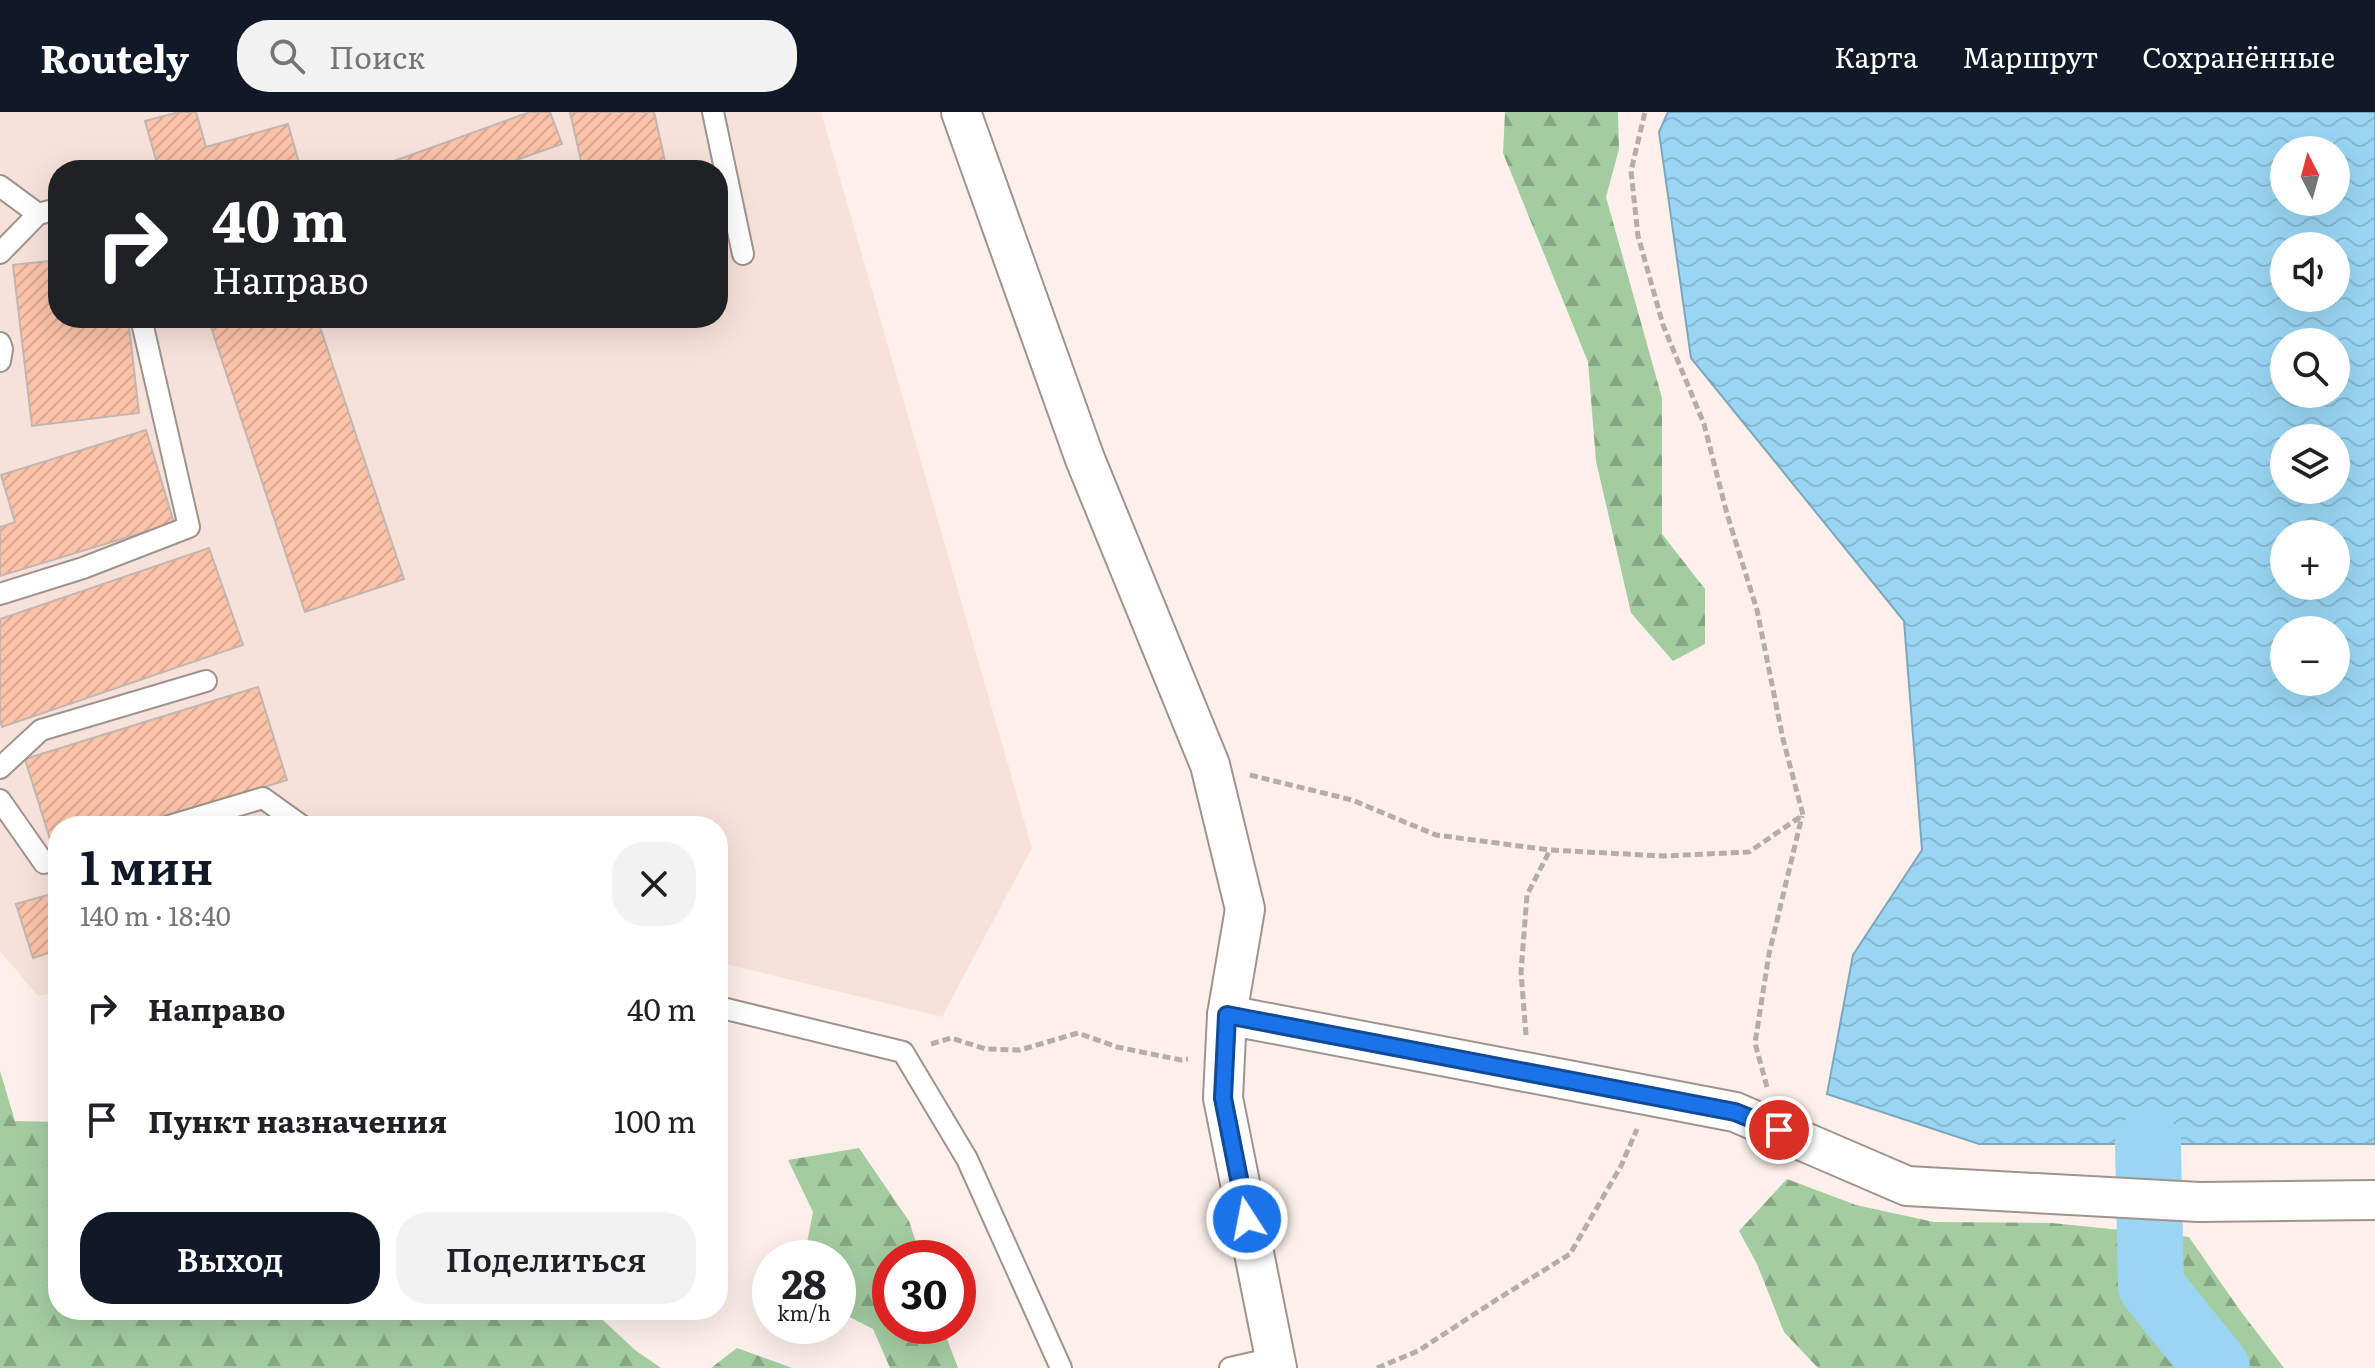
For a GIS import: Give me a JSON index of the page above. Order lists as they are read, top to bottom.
{
  "north": "top",
  "page": {
    "header": "Routely",
    "search": "Поиск",
    "nav": ["Карта", "Маршрут", "Сохранённые"],
    "map_buttons": ["+", "−"],
    "turn": ["40 m", "Направо"],
    "heading": ["1 мин", "140 m · 18:40"],
    "list": [
      {
        "name": "Направо",
        "value": "40 m"
      },
      {
        "name": "Пункт назначения",
        "value": "100 m"
      }
    ],
    "buttons": ["Выход", "Поделиться"],
    "speed": "28 km/h",
    "limit": "30"
  }
}
